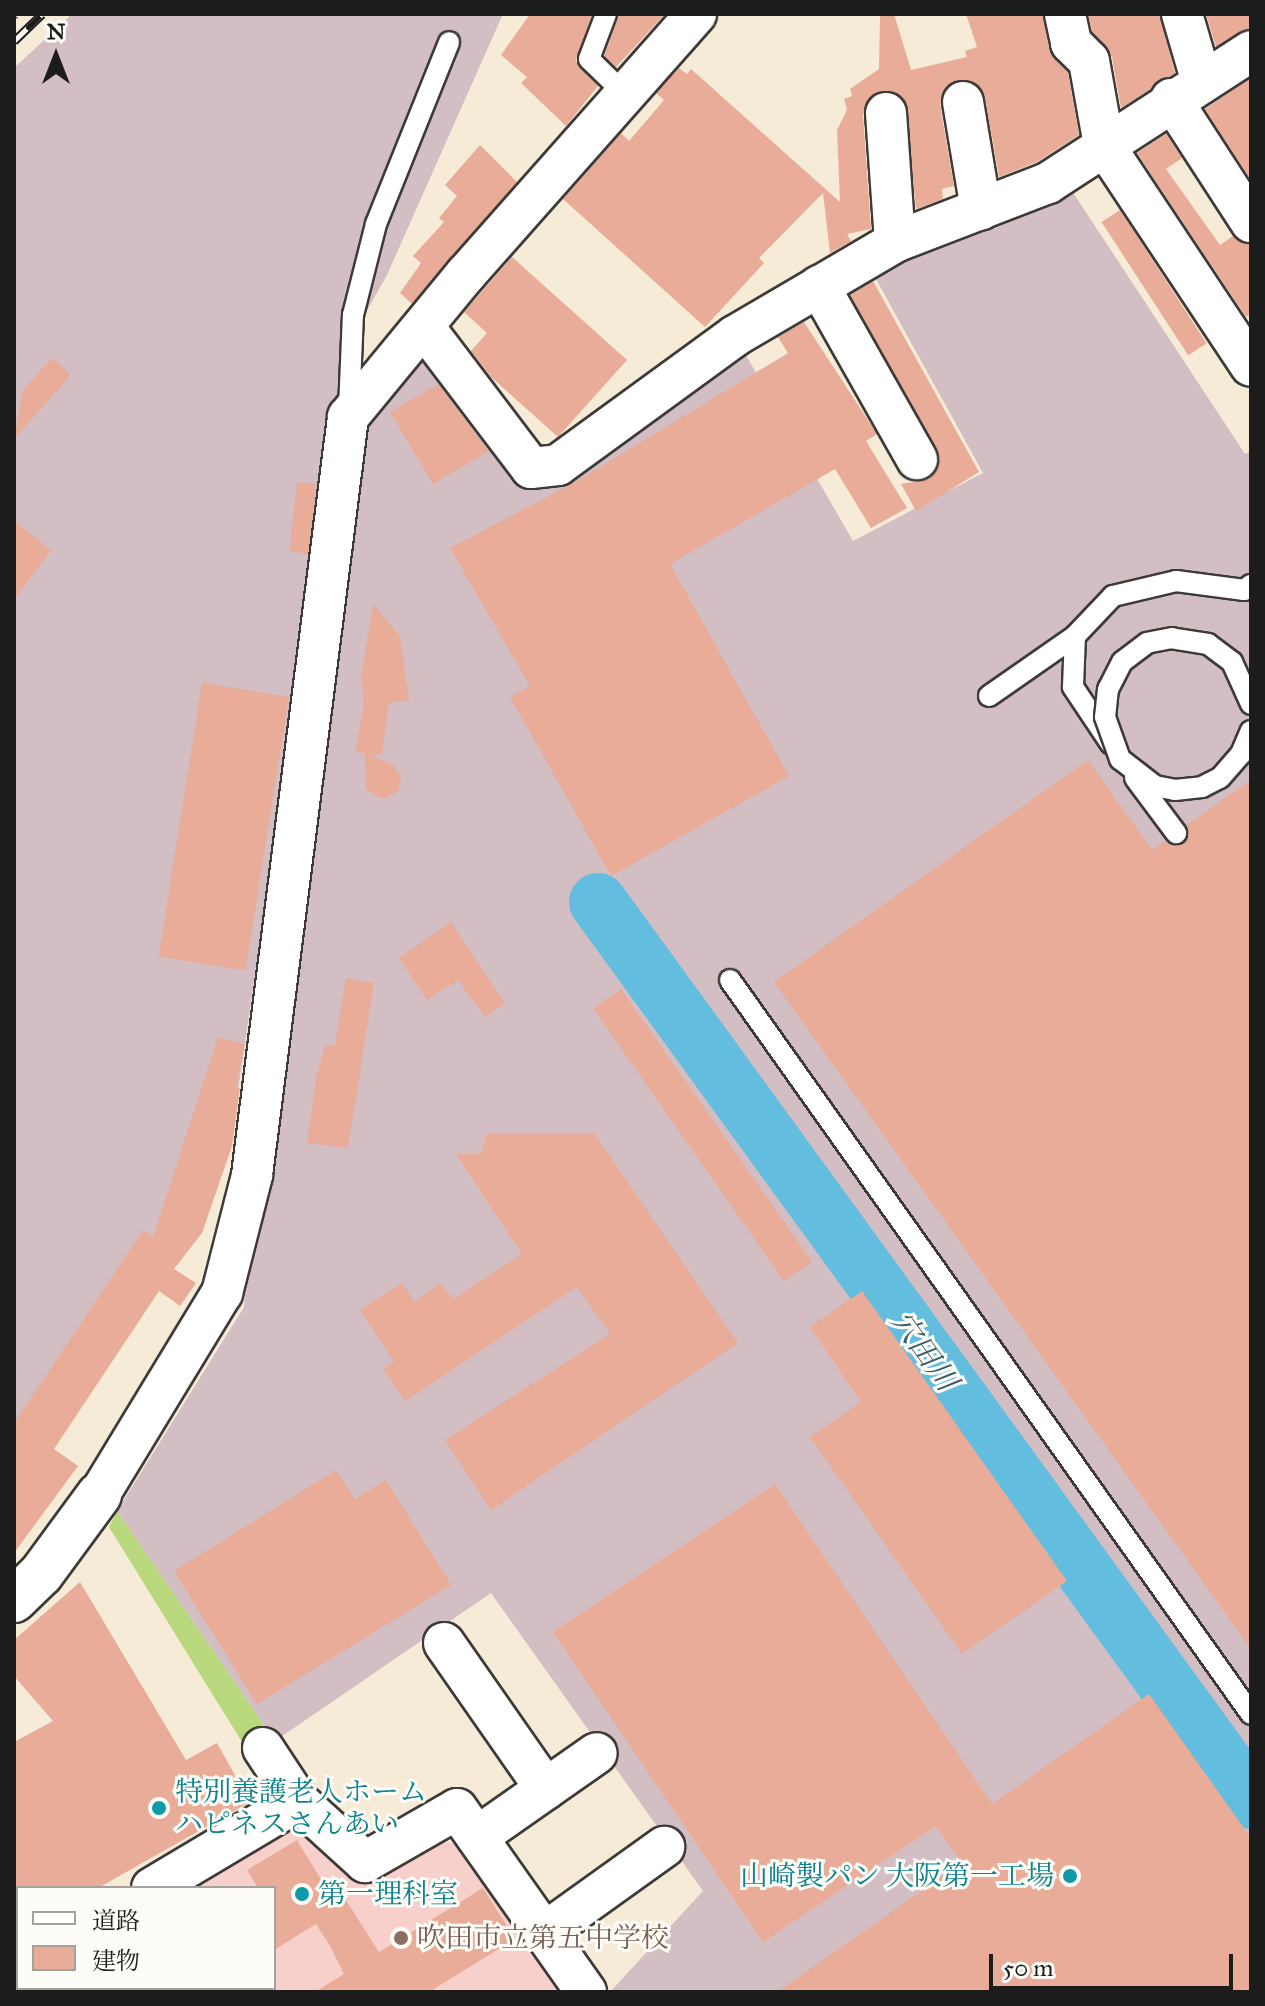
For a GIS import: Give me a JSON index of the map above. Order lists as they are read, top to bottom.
{
  "water": ["穴田川"],
  "places": [
    "特別養護老人ホーム ハピネスさんあい",
    "山崎製パン 大阪第一工場",
    "第一理科室",
    "吹田市立第五中学校"
  ],
  "legend": ["道路", "建物"],
  "scale_bar": "50 m",
  "north": "top"
}
